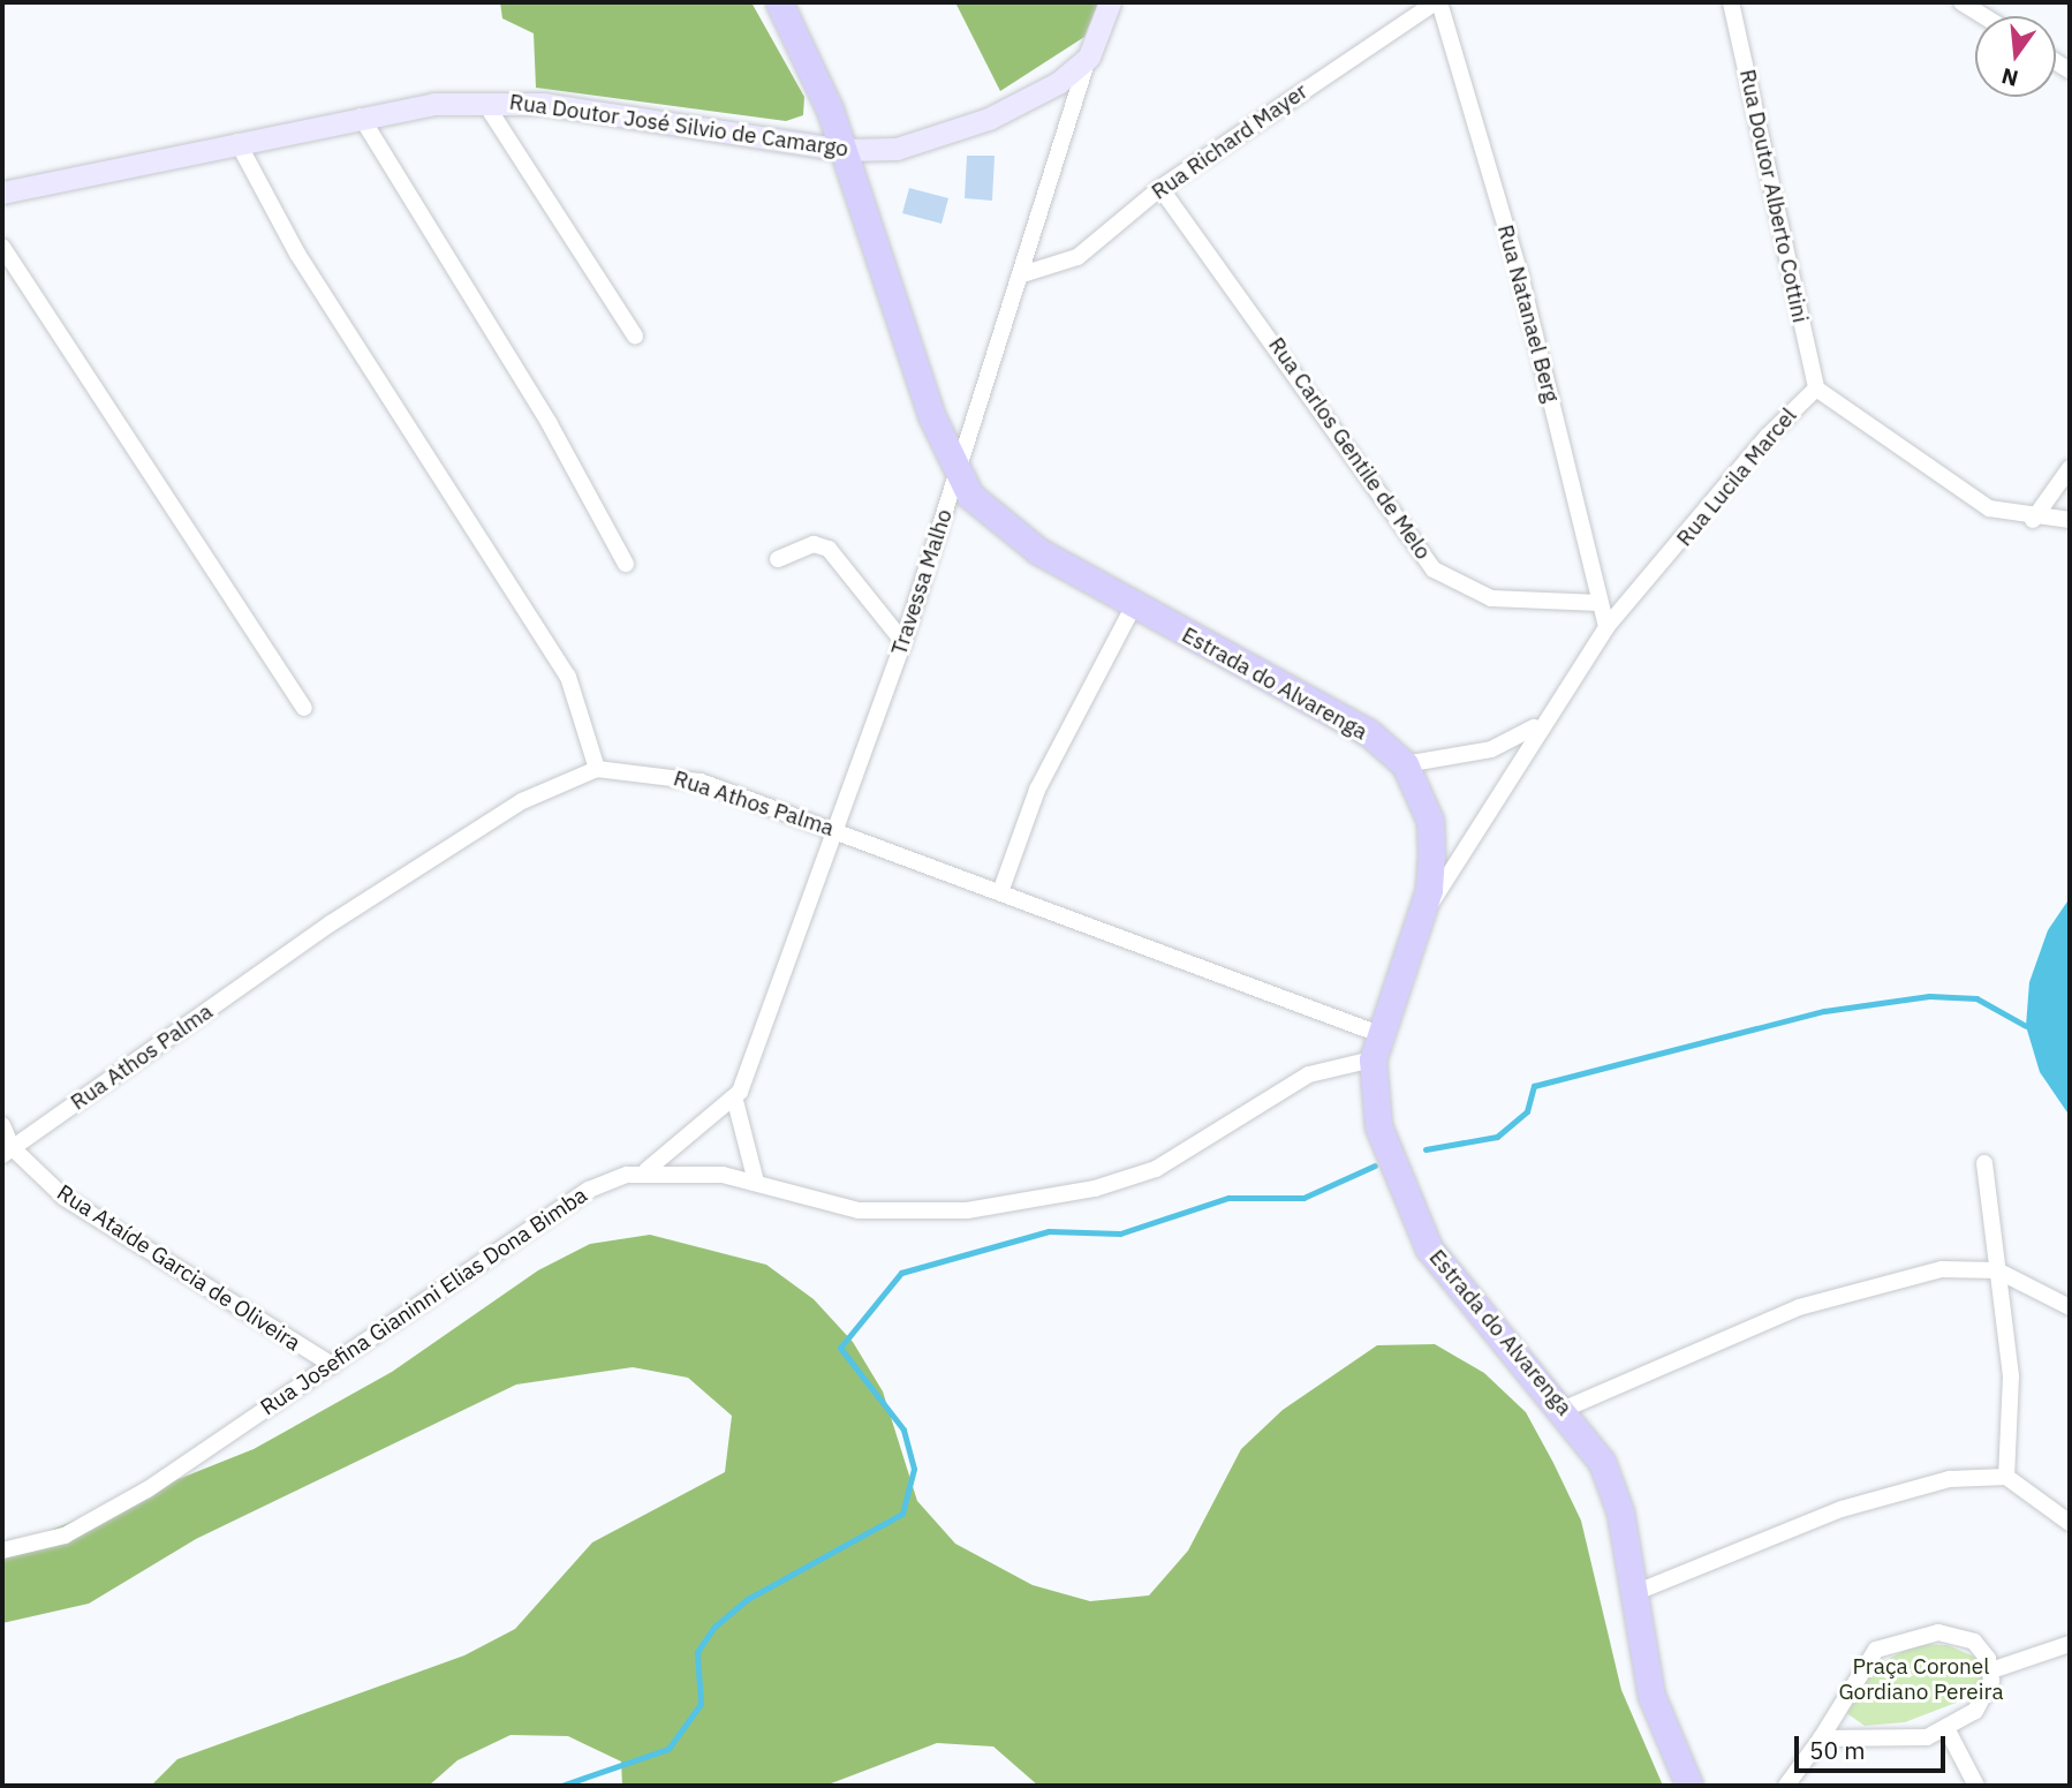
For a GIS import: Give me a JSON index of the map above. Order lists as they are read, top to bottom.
{
  "streets": {
    "main road": ["Estrada do Alvarenga"],
    "street": [
      "Rua Doutor José Silvio de Camargo",
      "Rua Richard Mayer",
      "Rua Doutor Alberto Cottini",
      "Rua Natanael Berg",
      "Rua Carlos Gentile de Melo",
      "Rua Lucila Marcel",
      "Travessa Malho",
      "Rua Athos Palma",
      "Rua Ataíde Garcia de Oliveira",
      "Rua Josefina Gianinni Elias Dona Bimba"
    ]
  },
  "crossings": [
    ["Rua Doutor José Silvio de Camargo", "Travessa Malho"],
    ["Rua Doutor José Silvio de Camargo", "Estrada do Alvarenga"],
    ["Rua Richard Mayer", "Rua Natanael Berg"],
    ["Rua Richard Mayer", "Rua Carlos Gentile de Melo"],
    ["Rua Richard Mayer", "Travessa Malho"],
    ["Rua Doutor Alberto Cottini", "Rua Lucila Marcel"],
    ["Rua Natanael Berg", "Rua Carlos Gentile de Melo"],
    ["Rua Natanael Berg", "Rua Lucila Marcel"],
    ["Rua Lucila Marcel", "Estrada do Alvarenga"],
    ["Travessa Malho", "Estrada do Alvarenga"],
    ["Travessa Malho", "Rua Athos Palma"],
    ["Estrada do Alvarenga", "Rua Athos Palma"],
    ["Estrada do Alvarenga", "Rua Josefina Gianinni Elias Dona Bimba"],
    ["Rua Athos Palma", "Rua Ataíde Garcia de Oliveira"],
    ["Rua Athos Palma", "Rua Josefina Gianinni Elias Dona Bimba"],
    ["Rua Ataíde Garcia de Oliveira", "Rua Josefina Gianinni Elias Dona Bimba"]
  ],
  "parks": ["Praça Coronel Gordiano Pereira"],
  "scale_bar": "50 m",
  "north": "bottom"
}
